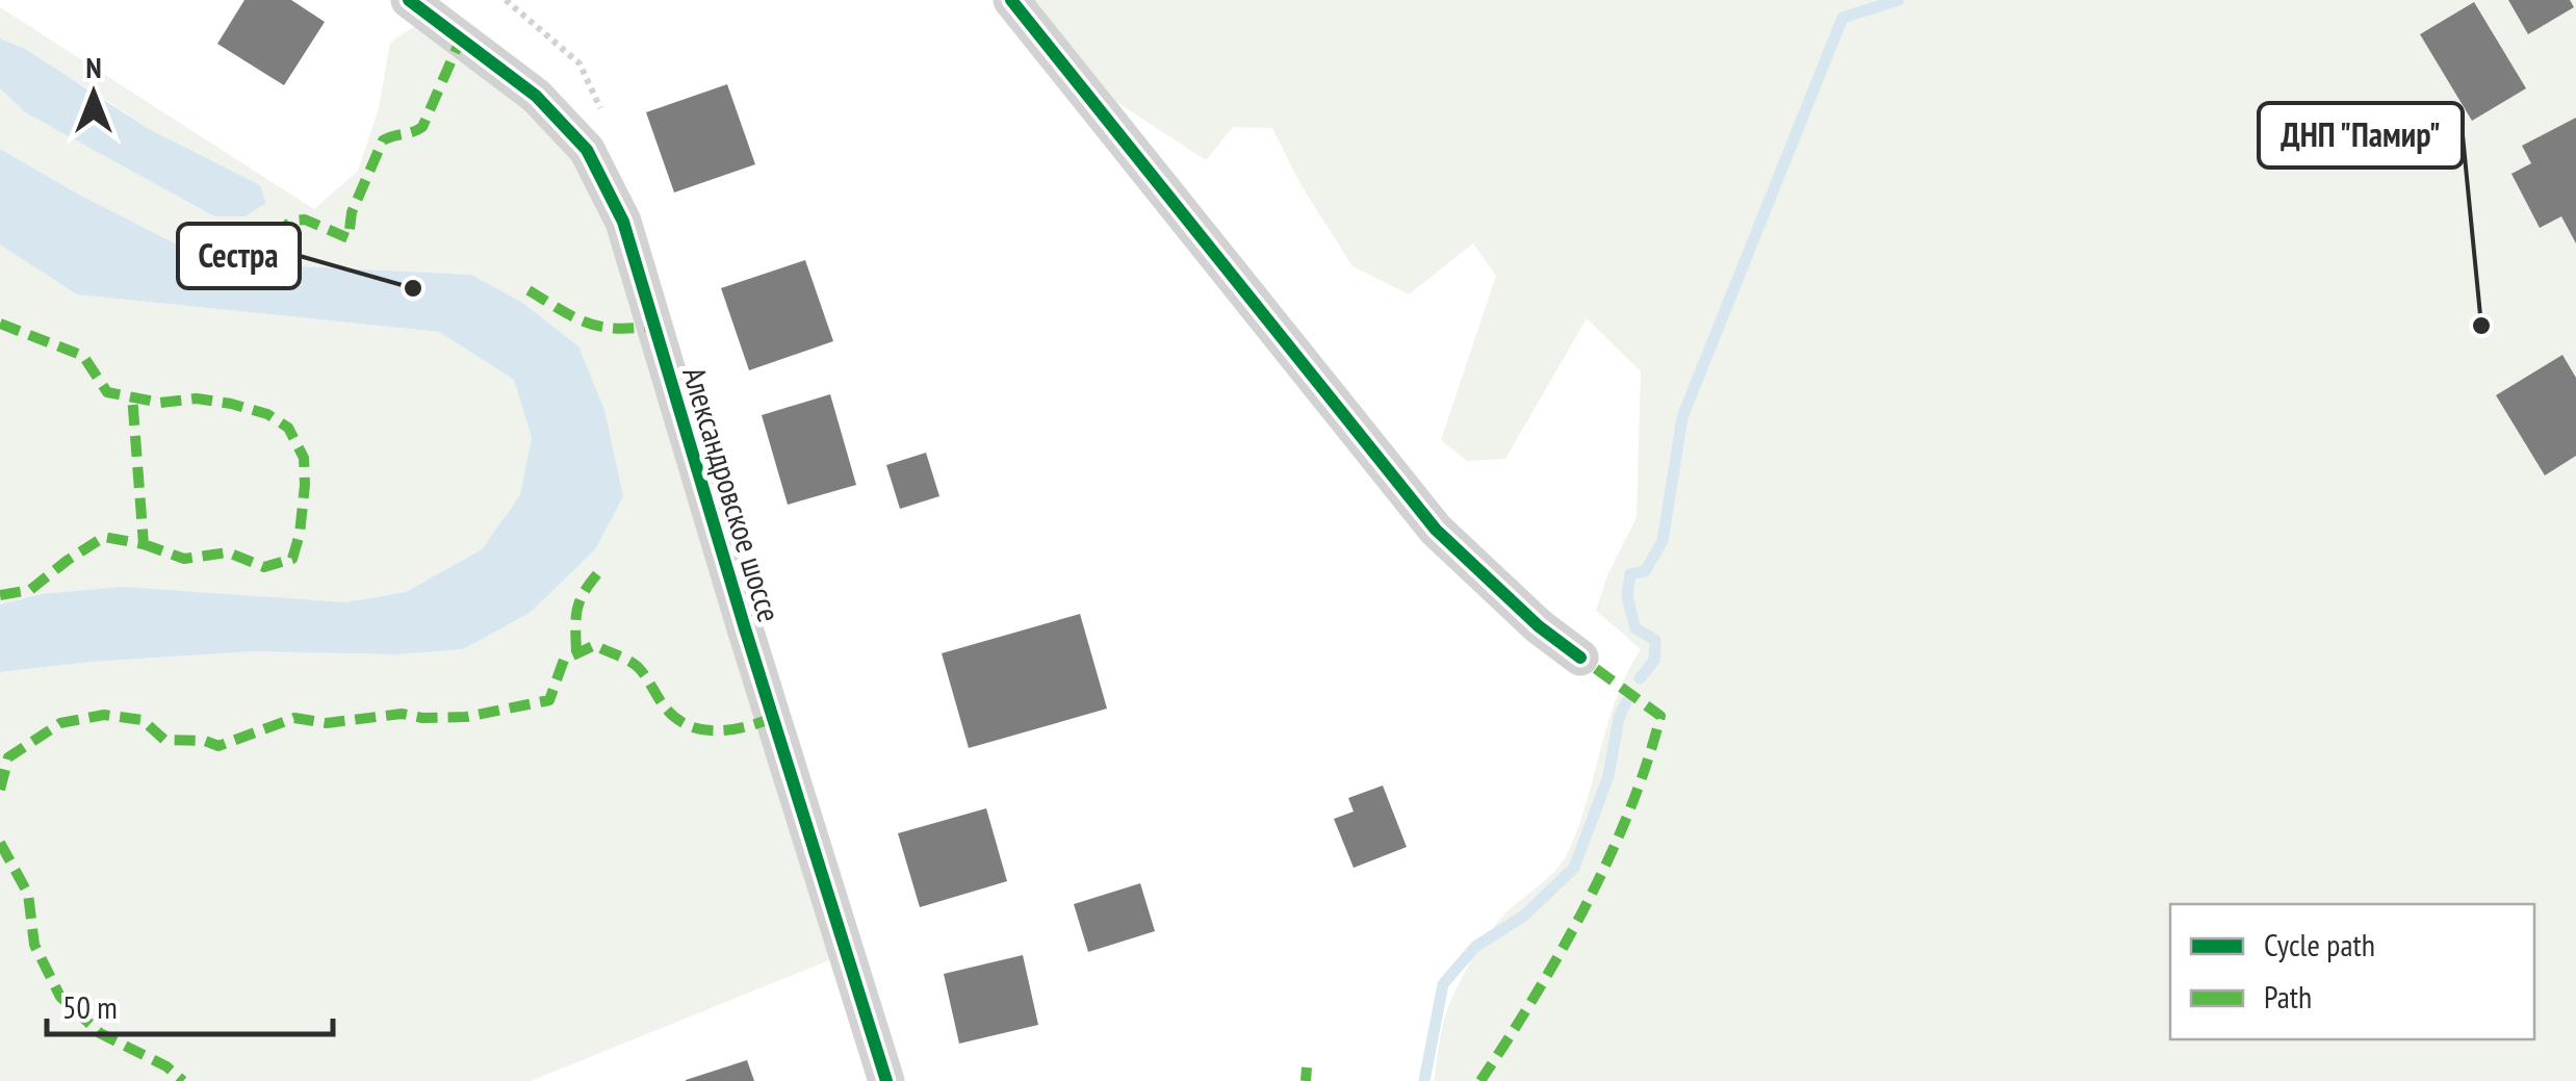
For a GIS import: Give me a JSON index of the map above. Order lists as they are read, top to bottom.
{
  "streets": {
    "street": ["Александровское шоссе"]
  },
  "places": ["Сестра", "ДНП \"Памир\""],
  "legend": ["Cycle path", "Path"],
  "scale_bar": "50 m",
  "north": "top"
}
